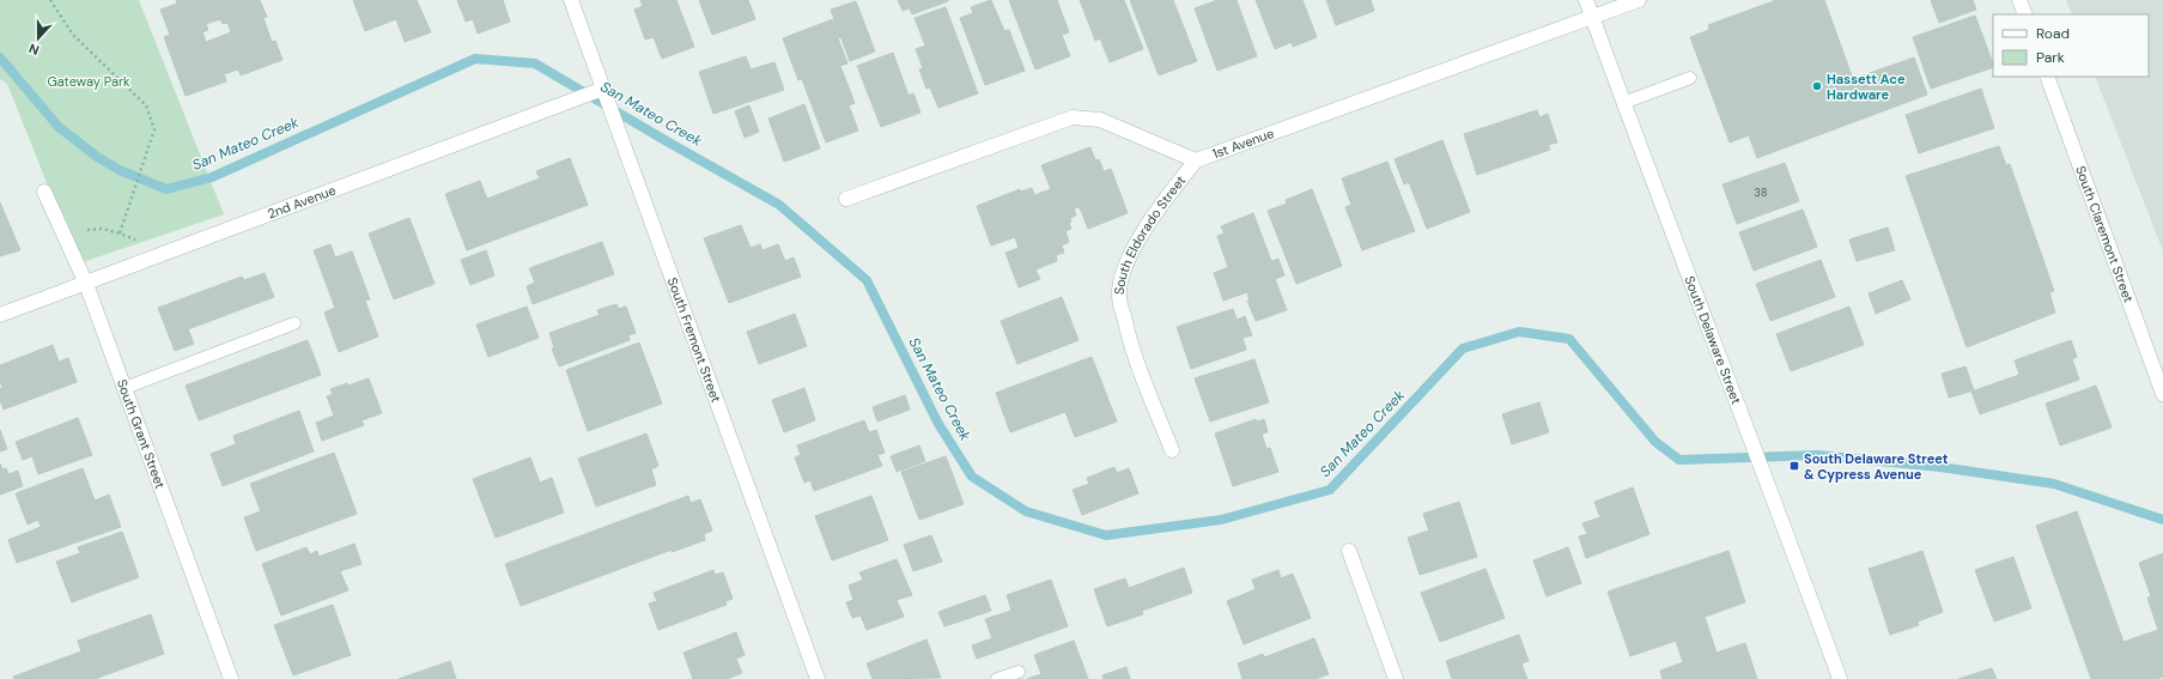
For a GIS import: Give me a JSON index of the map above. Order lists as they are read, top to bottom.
{
  "streets": {
    "street": [
      "1st Avenue",
      "2nd Avenue",
      "South Claremont Street",
      "South Eldorado Street",
      "South Delaware Street",
      "South Fremont Street",
      "South Grant Street"
    ]
  },
  "crossings": [
    ["1st Avenue", "South Eldorado Street"],
    ["1st Avenue", "South Delaware Street"],
    ["2nd Avenue", "South Fremont Street"],
    ["2nd Avenue", "South Grant Street"]
  ],
  "water": ["San Mateo Creek"],
  "parks": ["Gateway Park"],
  "places": {
    "other": ["Hassett Ace Hardware"],
    "transit": ["South Delaware Street & Cypress Avenue"]
  },
  "house_numbers": ["38"],
  "legend": ["Road", "Park"],
  "north": "bottom"
}
